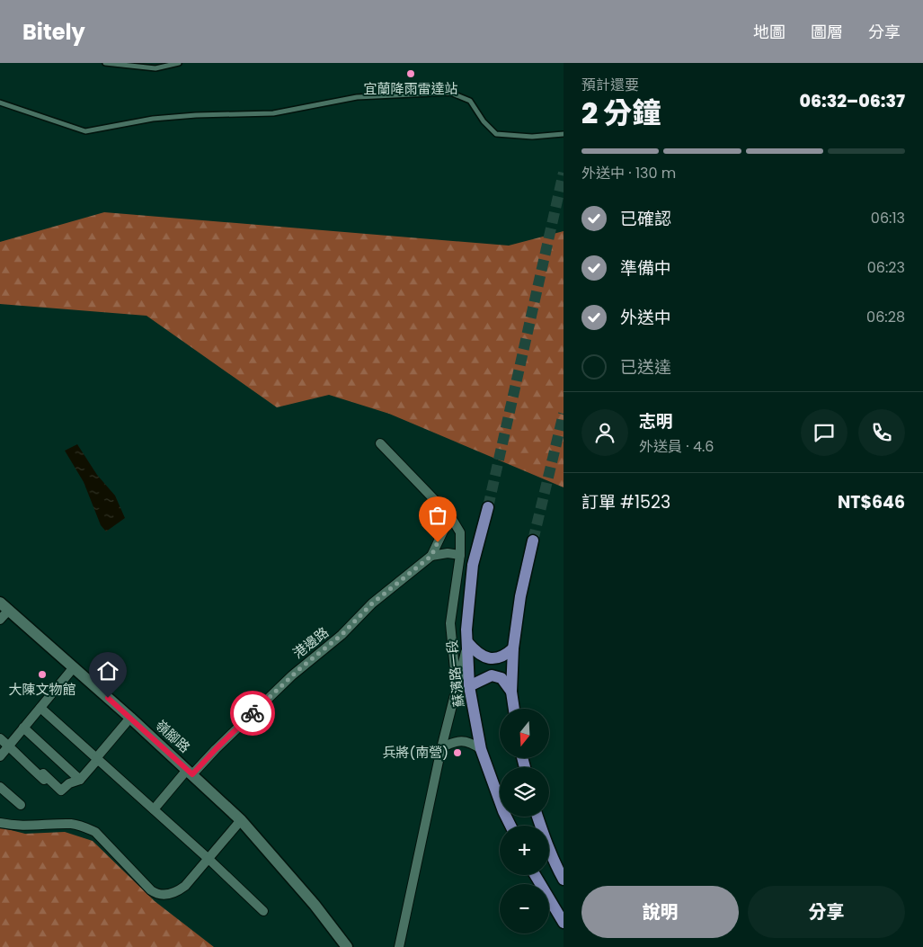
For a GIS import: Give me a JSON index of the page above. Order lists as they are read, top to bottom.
{
  "streets": {
    "main road": ["蘇濱路一段"],
    "street": ["港邊路", "嶺腳路"]
  },
  "crossings": [
    ["港邊路", "嶺腳路"]
  ],
  "places": ["宜蘭降雨雷達站", "大陳文物館", "兵將(南營)"],
  "north": "bottom",
  "page": {
    "header": "Bitely",
    "nav": ["地圖", "圖層", "分享"],
    "heading": ["2 分鐘", "預計還要", "06:32–06:37"],
    "panel": [
      "志明",
      "外送員 · 4.6",
      "訂單 #1523",
      "NT$646"
    ],
    "bar": "外送中 · 130 m",
    "list": [
      ["已確認", "06:13"],
      ["準備中", "06:23"],
      ["外送中", "06:28"],
      "已送達"
    ],
    "map_buttons": ["+", "−"],
    "buttons": ["說明", "分享"]
  }
}
